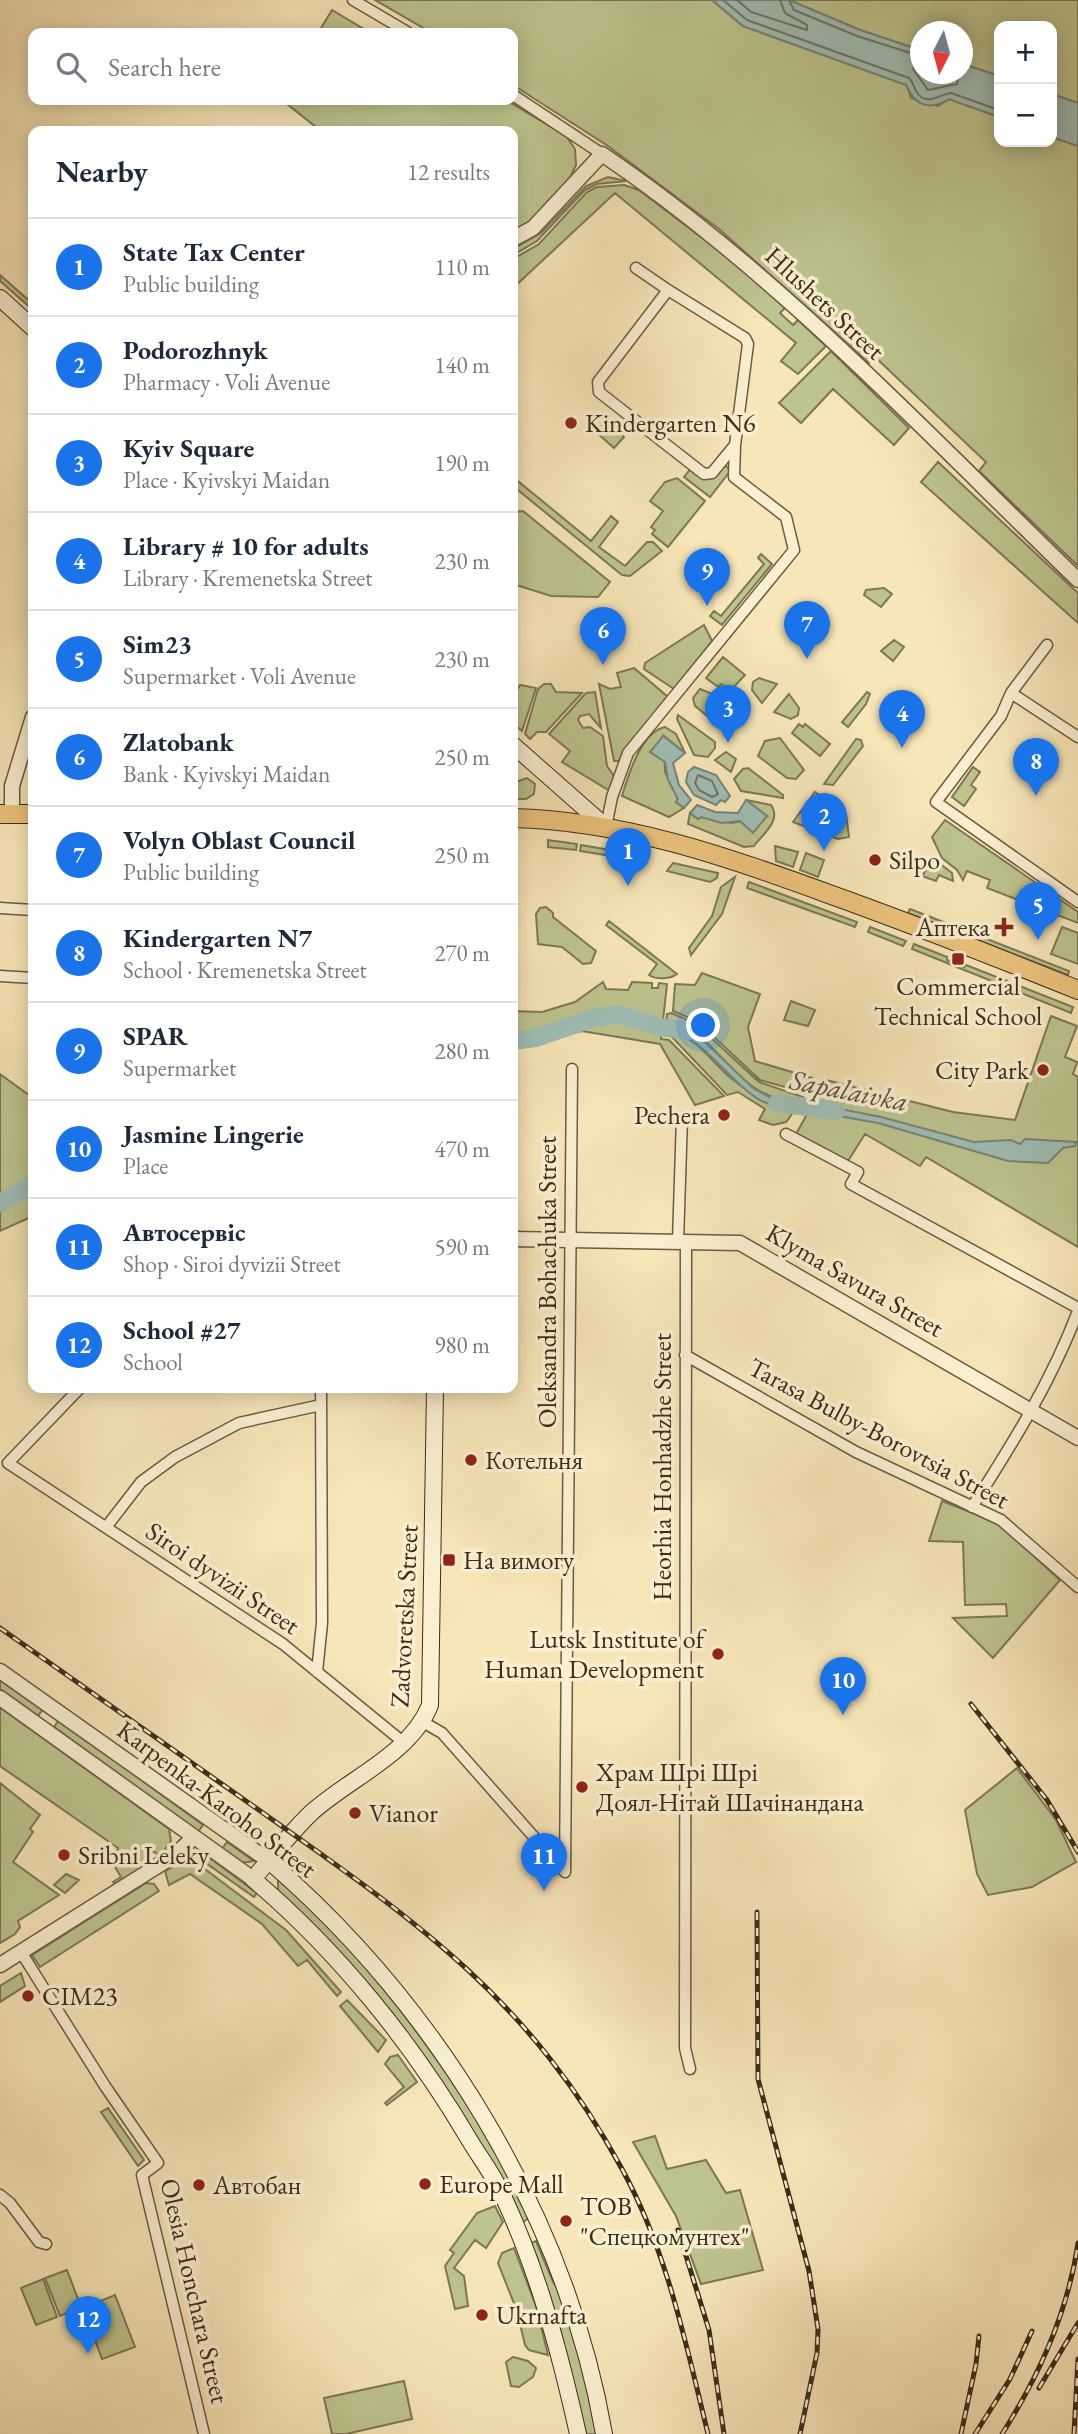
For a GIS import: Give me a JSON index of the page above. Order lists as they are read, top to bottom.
{
  "streets": {
    "main road": ["Zadvoretska Street", "Karpenka-Karoho Street"],
    "street": [
      "Hlushets Street",
      "Klyma Savura Street",
      "Oleksandra Bohachuka Street",
      "Tarasa Bulby-Borovtsia Street",
      "Heorhia Honhadzhe Street",
      "Siroi dyvizii Street",
      "Olesia Honchara Street"
    ]
  },
  "crossings": [
    ["Klyma Savura Street", "Oleksandra Bohachuka Street"],
    ["Klyma Savura Street", "Heorhia Honhadzhe Street"],
    ["Oleksandra Bohachuka Street", "Zadvoretska Street"],
    ["Tarasa Bulby-Borovtsia Street", "Heorhia Honhadzhe Street"],
    ["Siroi dyvizii Street", "Zadvoretska Street"],
    ["Zadvoretska Street", "Karpenka-Karoho Street"]
  ],
  "water": ["Sapalaivka"],
  "places": {
    "other": [
      "Kindergarten N6",
      "Silpo",
      "City Park",
      "Pechera",
      "Котельня",
      "Lutsk Institute of Human Development",
      "Храм Шрі Шрі Доял-Нітай Шачінандана",
      "Vianor",
      "Sribni Leleky",
      "СІМ23",
      "Europe Mall",
      "Автобан",
      "ТОВ \"Спецкомунтех\"",
      "Ukrnafta"
    ],
    "health": ["Аптека"],
    "transit": ["Commercial Technical School", "На вимогу"]
  },
  "north": "bottom",
  "page": {
    "map_buttons": ["+", "−"],
    "search": "Search here",
    "heading": ["Nearby", "12 results"],
    "list": [
      {
        "mark": "1",
        "name": "State Tax Center",
        "note": "Public building",
        "value": "110 m"
      },
      {
        "mark": "2",
        "name": "Podorozhnyk",
        "note": "Pharmacy · Voli Avenue",
        "value": "140 m"
      },
      {
        "mark": "3",
        "name": "Kyiv Square",
        "note": "Place · Kyivskyi Maidan",
        "value": "190 m"
      },
      {
        "mark": "4",
        "name": "Library # 10 for adults",
        "note": "Library · Kremenetska Street",
        "value": "230 m"
      },
      {
        "mark": "5",
        "name": "Sim23",
        "note": "Supermarket · Voli Avenue",
        "value": "230 m"
      },
      {
        "mark": "6",
        "name": "Zlatobank",
        "note": "Bank · Kyivskyi Maidan",
        "value": "250 m"
      },
      {
        "mark": "7",
        "name": "Volyn Oblast Council",
        "note": "Public building",
        "value": "250 m"
      },
      {
        "mark": "8",
        "name": "Kindergarten N7",
        "note": "School · Kremenetska Street",
        "value": "270 m"
      },
      {
        "mark": "9",
        "name": "SPAR",
        "note": "Supermarket",
        "value": "280 m"
      },
      {
        "mark": "10",
        "name": "Jasmine Lingerie",
        "note": "Place",
        "value": "470 m"
      },
      {
        "mark": "11",
        "name": "Автосервіс",
        "note": "Shop · Siroi dyvizii Street",
        "value": "590 m"
      },
      {
        "mark": "12",
        "name": "School #27",
        "note": "School",
        "value": "980 m"
      }
    ],
    "pins": [
      "9",
      "7",
      "6",
      "3",
      "4",
      "8",
      "2",
      "1",
      "5",
      "10",
      "11",
      "12"
    ]
  }
}
